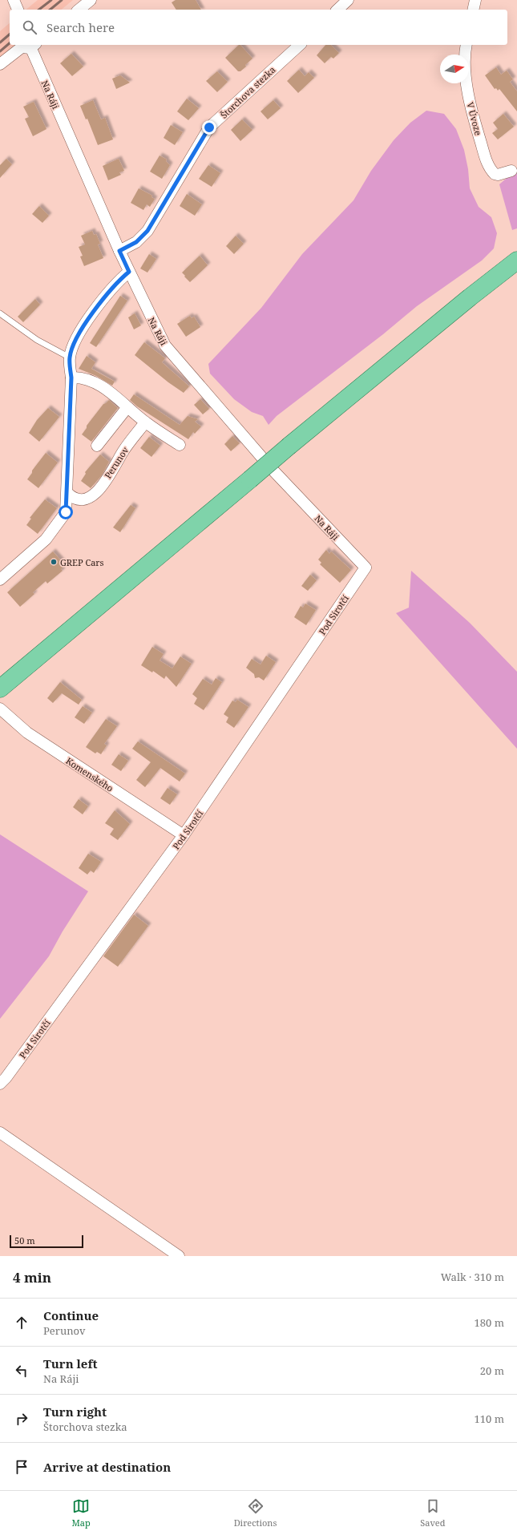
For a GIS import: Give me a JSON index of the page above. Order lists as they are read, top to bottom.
{
  "streets": {
    "street": [
      "Štorchova stezka",
      "Na Ráji",
      "V Úvoze",
      "Perunov",
      "Pod Sirotčí",
      "Komenského"
    ]
  },
  "crossings": [
    ["Štorchova stezka", "Na Ráji"],
    ["Na Ráji", "Pod Sirotčí"],
    ["Pod Sirotčí", "Komenského"]
  ],
  "places": ["GREP Cars"],
  "scale_bar": "50 m",
  "north": "right",
  "page": {
    "search": "Search here",
    "scale": "50 m",
    "heading": ["4 min", "Walk · 310 m"],
    "list": [
      ["Continue", "Perunov", "180 m"],
      ["Turn left", "Na Ráji", "20 m"],
      ["Turn right", "Štorchova stezka", "110 m"],
      "Arrive at destination"
    ],
    "nav": ["Map", "Directions", "Saved"]
  }
}
